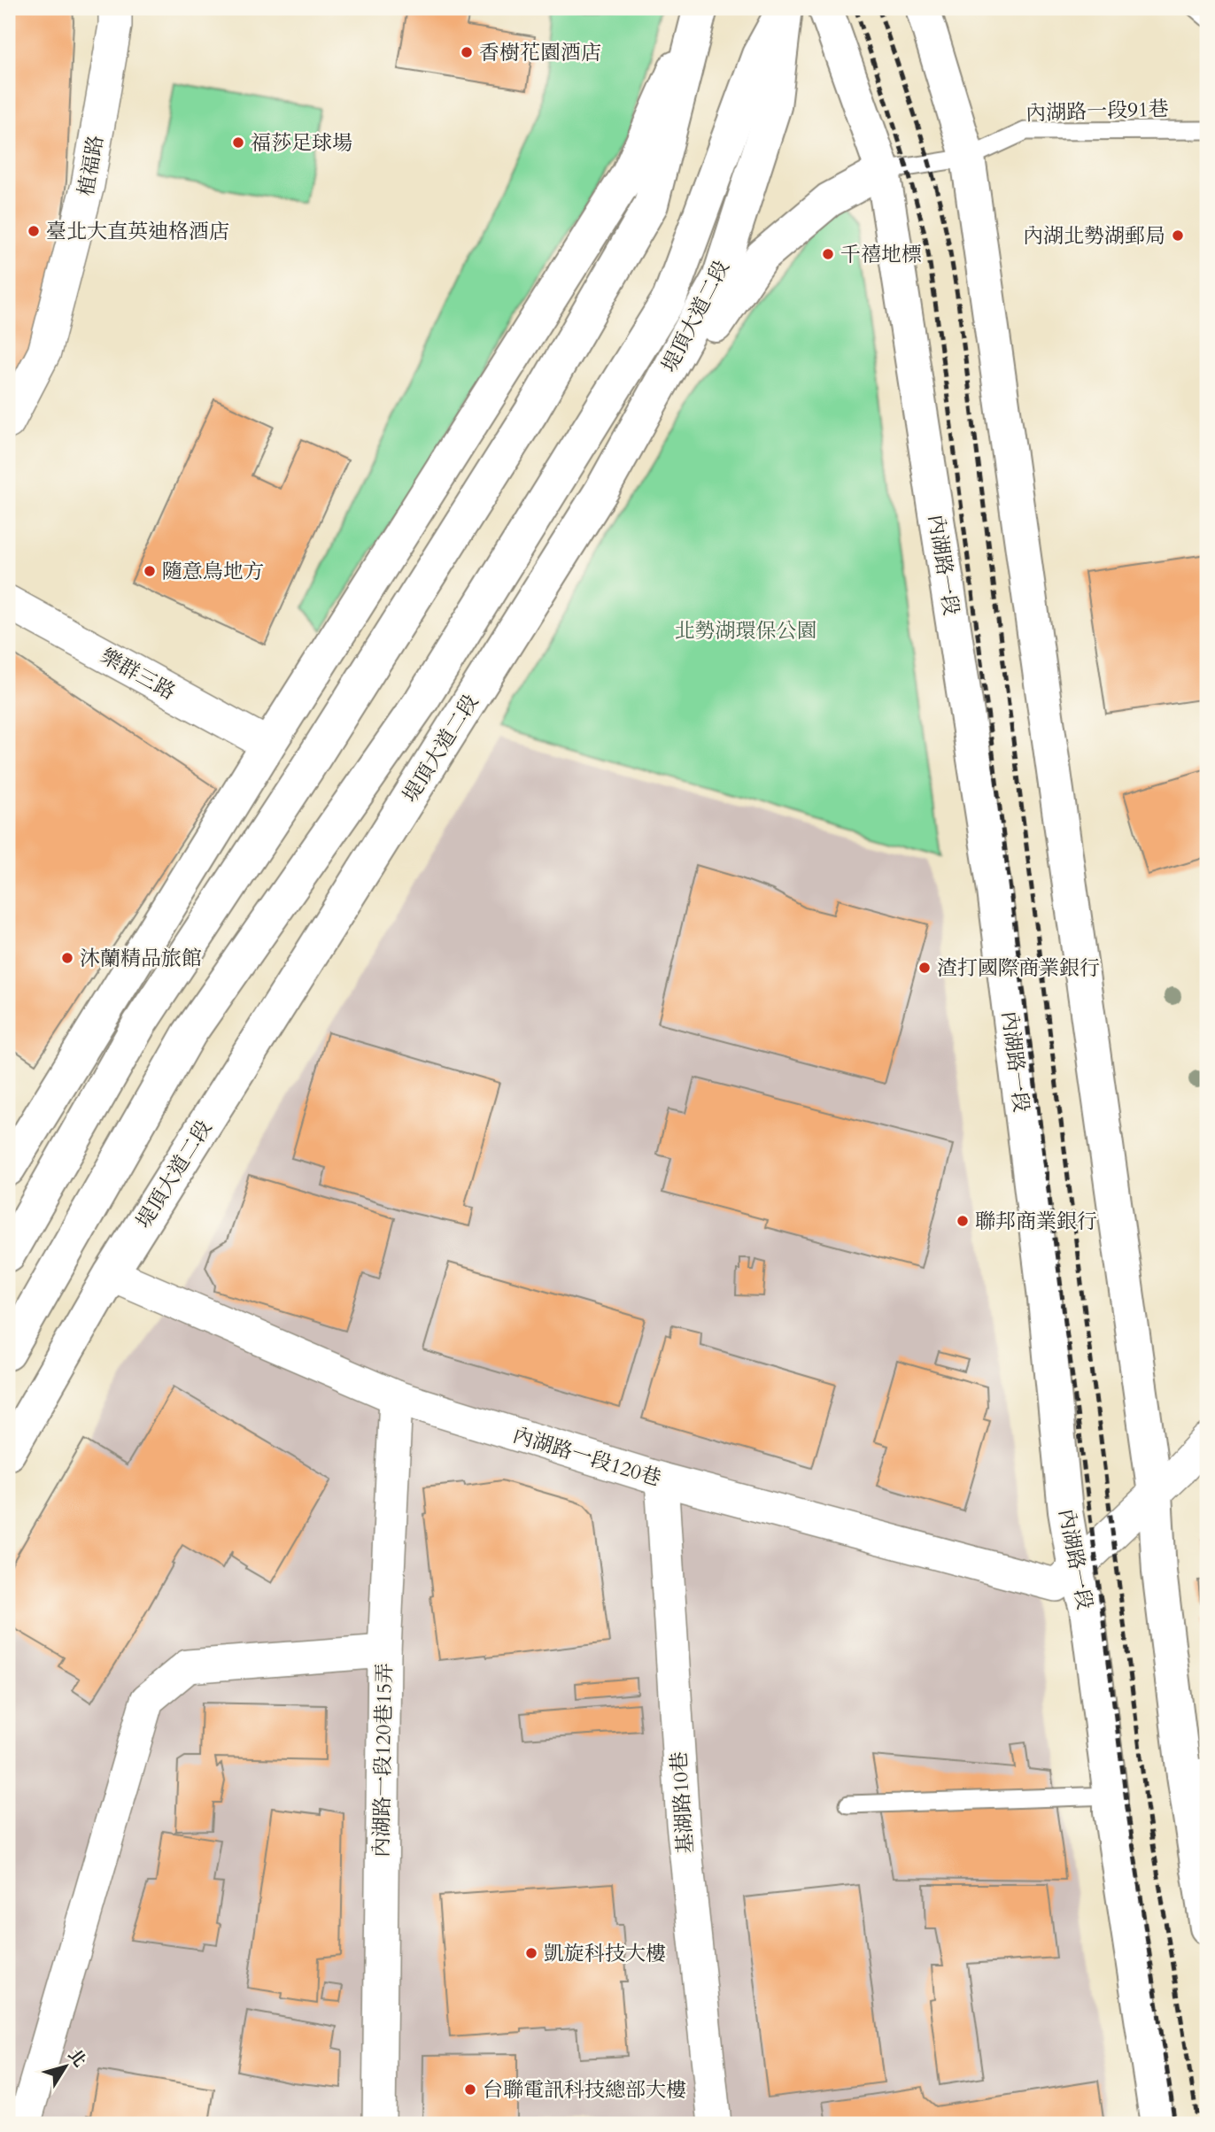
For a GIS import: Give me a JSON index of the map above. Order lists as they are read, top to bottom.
{
  "streets": {
    "main road": ["堤頂大道二段", "內湖路一段"],
    "street": [
      "植福路",
      "樂群三路",
      "內湖路一段120巷",
      "內湖路一段120巷15弄",
      "基湖路10巷"
    ],
    "lane": ["內湖路一段91巷"]
  },
  "crossings": [
    ["內湖路一段91巷", "內湖路一段"],
    ["堤頂大道二段", "內湖路一段120巷"],
    ["內湖路一段", "內湖路一段120巷"],
    ["內湖路一段120巷", "內湖路一段120巷15弄"],
    ["內湖路一段120巷", "基湖路10巷"]
  ],
  "parks": ["北勢湖環保公園"],
  "places": [
    "香樹花園酒店",
    "福莎足球場",
    "臺北大直英迪格酒店",
    "內湖北勢湖郵局",
    "千禧地標",
    "隨意鳥地方",
    "沐蘭精品旅館",
    "渣打國際商業銀行",
    "聯邦商業銀行",
    "凱旋科技大樓",
    "台聯電訊科技總部大樓"
  ],
  "north": "top right"
}
